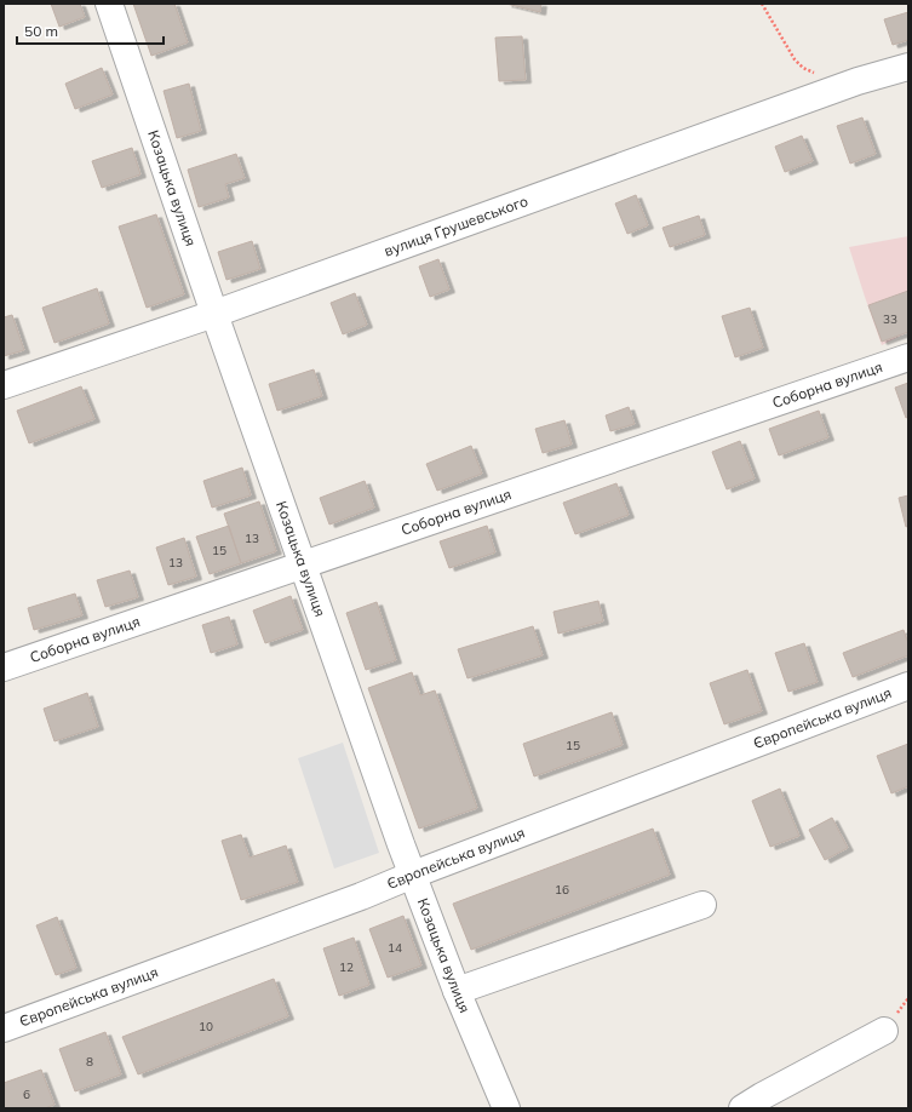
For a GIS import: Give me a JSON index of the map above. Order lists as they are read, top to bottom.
{
  "streets": {
    "street": [
      "Козацька вулиця",
      "вулиця Грушевського",
      "Соборна вулиця",
      "Європейська вулиця"
    ]
  },
  "crossings": [
    ["Козацька вулиця", "вулиця Грушевського"],
    ["Козацька вулиця", "Соборна вулиця"],
    ["Козацька вулиця", "Європейська вулиця"]
  ],
  "house_numbers": [
    "33",
    "13",
    "15",
    "13",
    "15",
    "16",
    "14",
    "12",
    "10",
    "8",
    "6"
  ],
  "scale_bar": "50 m"
}
